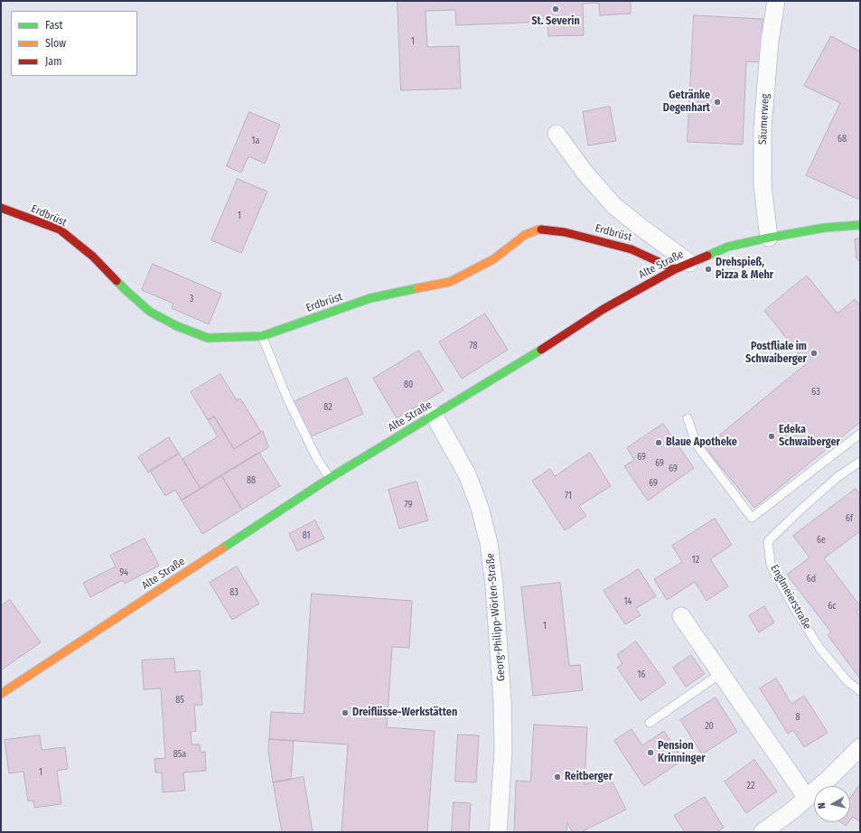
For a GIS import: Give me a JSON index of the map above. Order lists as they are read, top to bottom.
{
  "streets": {
    "street": [
      "Säumerweg",
      "Erdbrüst",
      "Alte Straße",
      "Georg-Philipp-Wörlen-Straße"
    ],
    "lane": ["Englmeierstraße"]
  },
  "crossings": [
    ["Säumerweg", "Alte Straße"],
    ["Erdbrüst", "Alte Straße"],
    ["Alte Straße", "Georg-Philipp-Wörlen-Straße"]
  ],
  "places": [
    "St. Severin",
    "Getränke Degenhart",
    "Drehspieß, Pizza & Mehr",
    "Postfliale im Schwaiberger",
    "Edeka Schwaiberger",
    "Blaue Apotheke",
    "Dreiflüsse-Werkstätten",
    "Pension Krinninger",
    "Reitberger"
  ],
  "house_numbers": [
    "1",
    "68",
    "1a",
    "1",
    "3",
    "78",
    "80",
    "63",
    "82",
    "69",
    "69",
    "69",
    "88",
    "69",
    "71",
    "79",
    "6f",
    "81",
    "6e",
    "12",
    "94",
    "6d",
    "83",
    "14",
    "6c",
    "1",
    "16",
    "85",
    "8",
    "20",
    "85a",
    "1",
    "22"
  ],
  "legend": ["Fast", "Slow", "Jam"],
  "north": "left"
}
